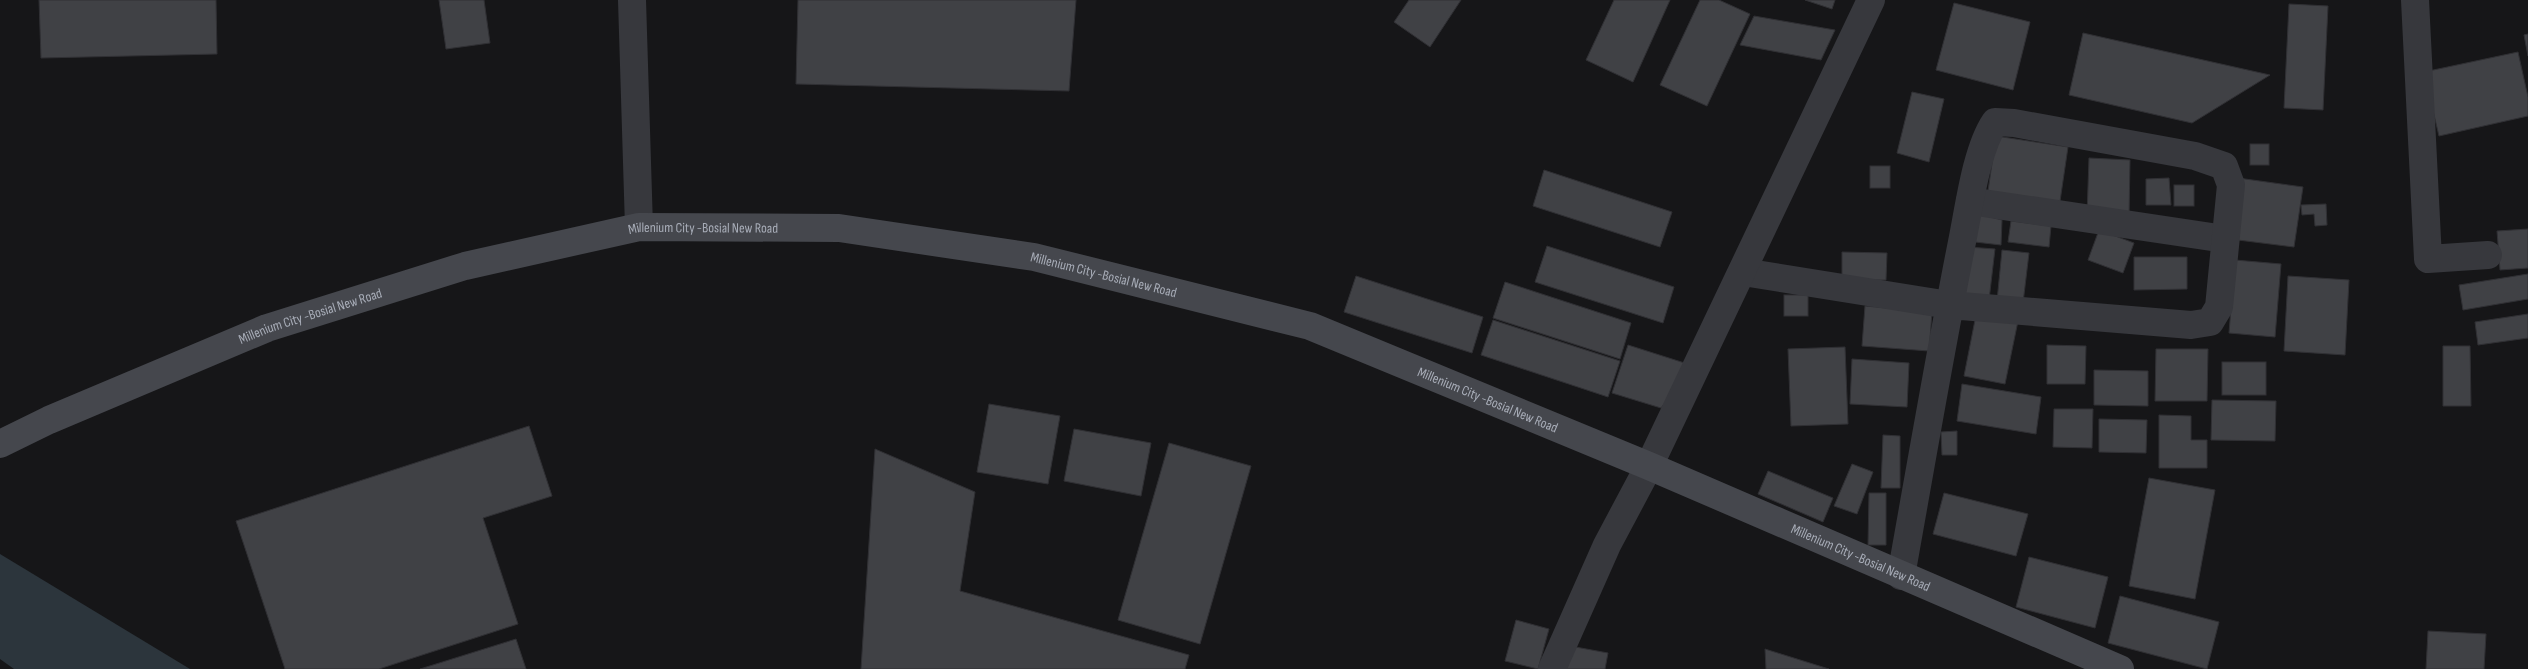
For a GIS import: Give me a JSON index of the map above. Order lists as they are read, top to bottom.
{
  "streets": {
    "street": ["Millenium City -Bosial New Road"]
  }
}
